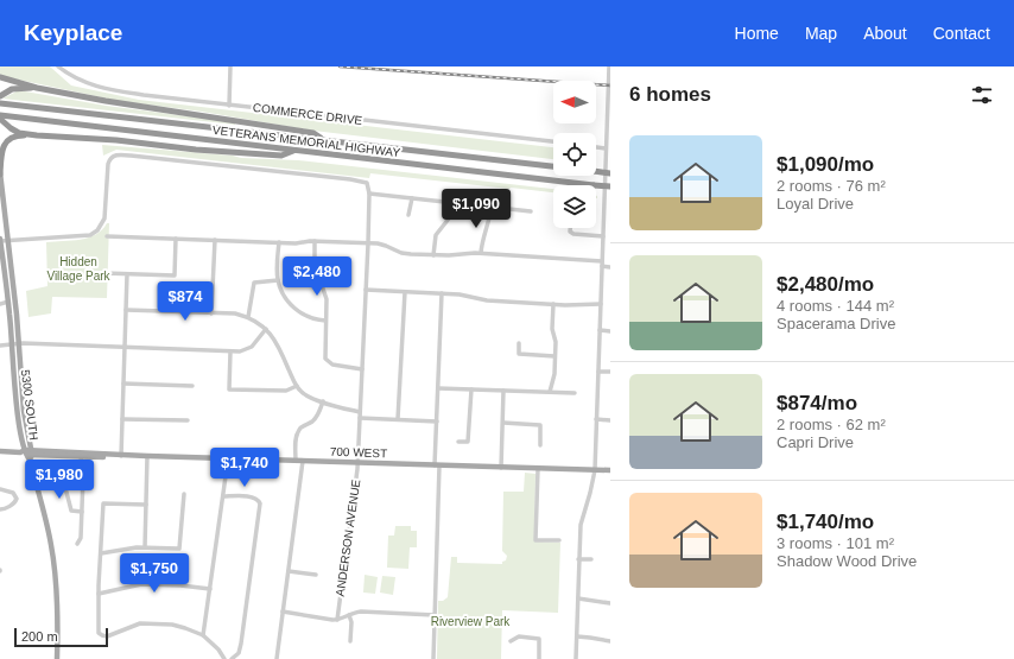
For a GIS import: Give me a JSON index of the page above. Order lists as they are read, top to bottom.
{
  "streets": {
    "highway": ["VETERANS MEMORIAL HIGHWAY"],
    "main road": ["5300 SOUTH", "700 WEST"],
    "street": ["COMMERCE DRIVE", "ANDERSON AVENUE"]
  },
  "crossings": [
    ["5300 SOUTH", "700 WEST"],
    ["700 WEST", "ANDERSON AVENUE"]
  ],
  "parks": ["Hidden Village Park", "Riverview Park"],
  "scale_bar": "200 m",
  "north": "left",
  "page": {
    "header": "Keyplace",
    "nav": [
      "Home",
      "Map",
      "About",
      "Contact"
    ],
    "heading": "6 homes",
    "list": [
      {
        "name": "$1,090/mo",
        "note": "2 rooms · 76 m² · Loyal Drive"
      },
      {
        "name": "$2,480/mo",
        "note": "4 rooms · 144 m² · Spacerama Drive"
      },
      {
        "name": "$874/mo",
        "note": "2 rooms · 62 m² · Capri Drive"
      },
      {
        "name": "$1,740/mo",
        "note": "3 rooms · 101 m² · Shadow Wood Drive"
      }
    ],
    "price": [
      "$1,090",
      "$2,480",
      "$874",
      "$1,740",
      "$1,980",
      "$1,750"
    ],
    "scale": "200 m"
  }
}
